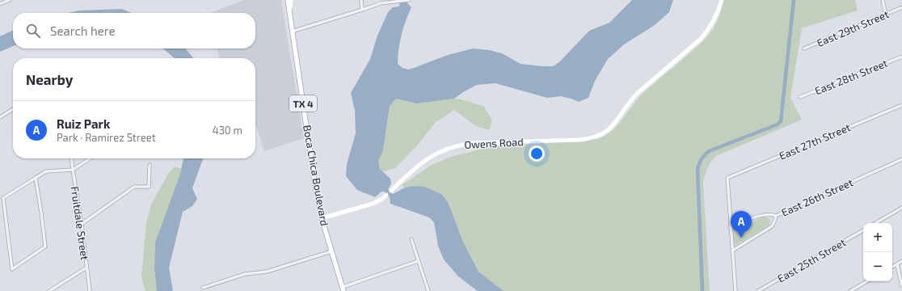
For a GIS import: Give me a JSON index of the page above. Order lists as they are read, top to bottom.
{
  "streets": {
    "main road": ["TX 4", "Boca Chica Boulevard"],
    "street": [
      "East 29th Street",
      "East 28th Street",
      "East 27th Street",
      "Owens Road",
      "East 26th Street",
      "Fruitdale Street",
      "East 25th Street"
    ]
  },
  "crossings": [
    ["East 27th Street", "East 26th Street"]
  ],
  "page": {
    "search": "Search here",
    "heading": "Nearby",
    "list": [
      {
        "mark": "A",
        "name": "Ruiz Park",
        "note": "Park · Ramirez Street",
        "value": "430 m"
      }
    ],
    "pins": "A",
    "map_buttons": ["+", "−"]
  }
}
